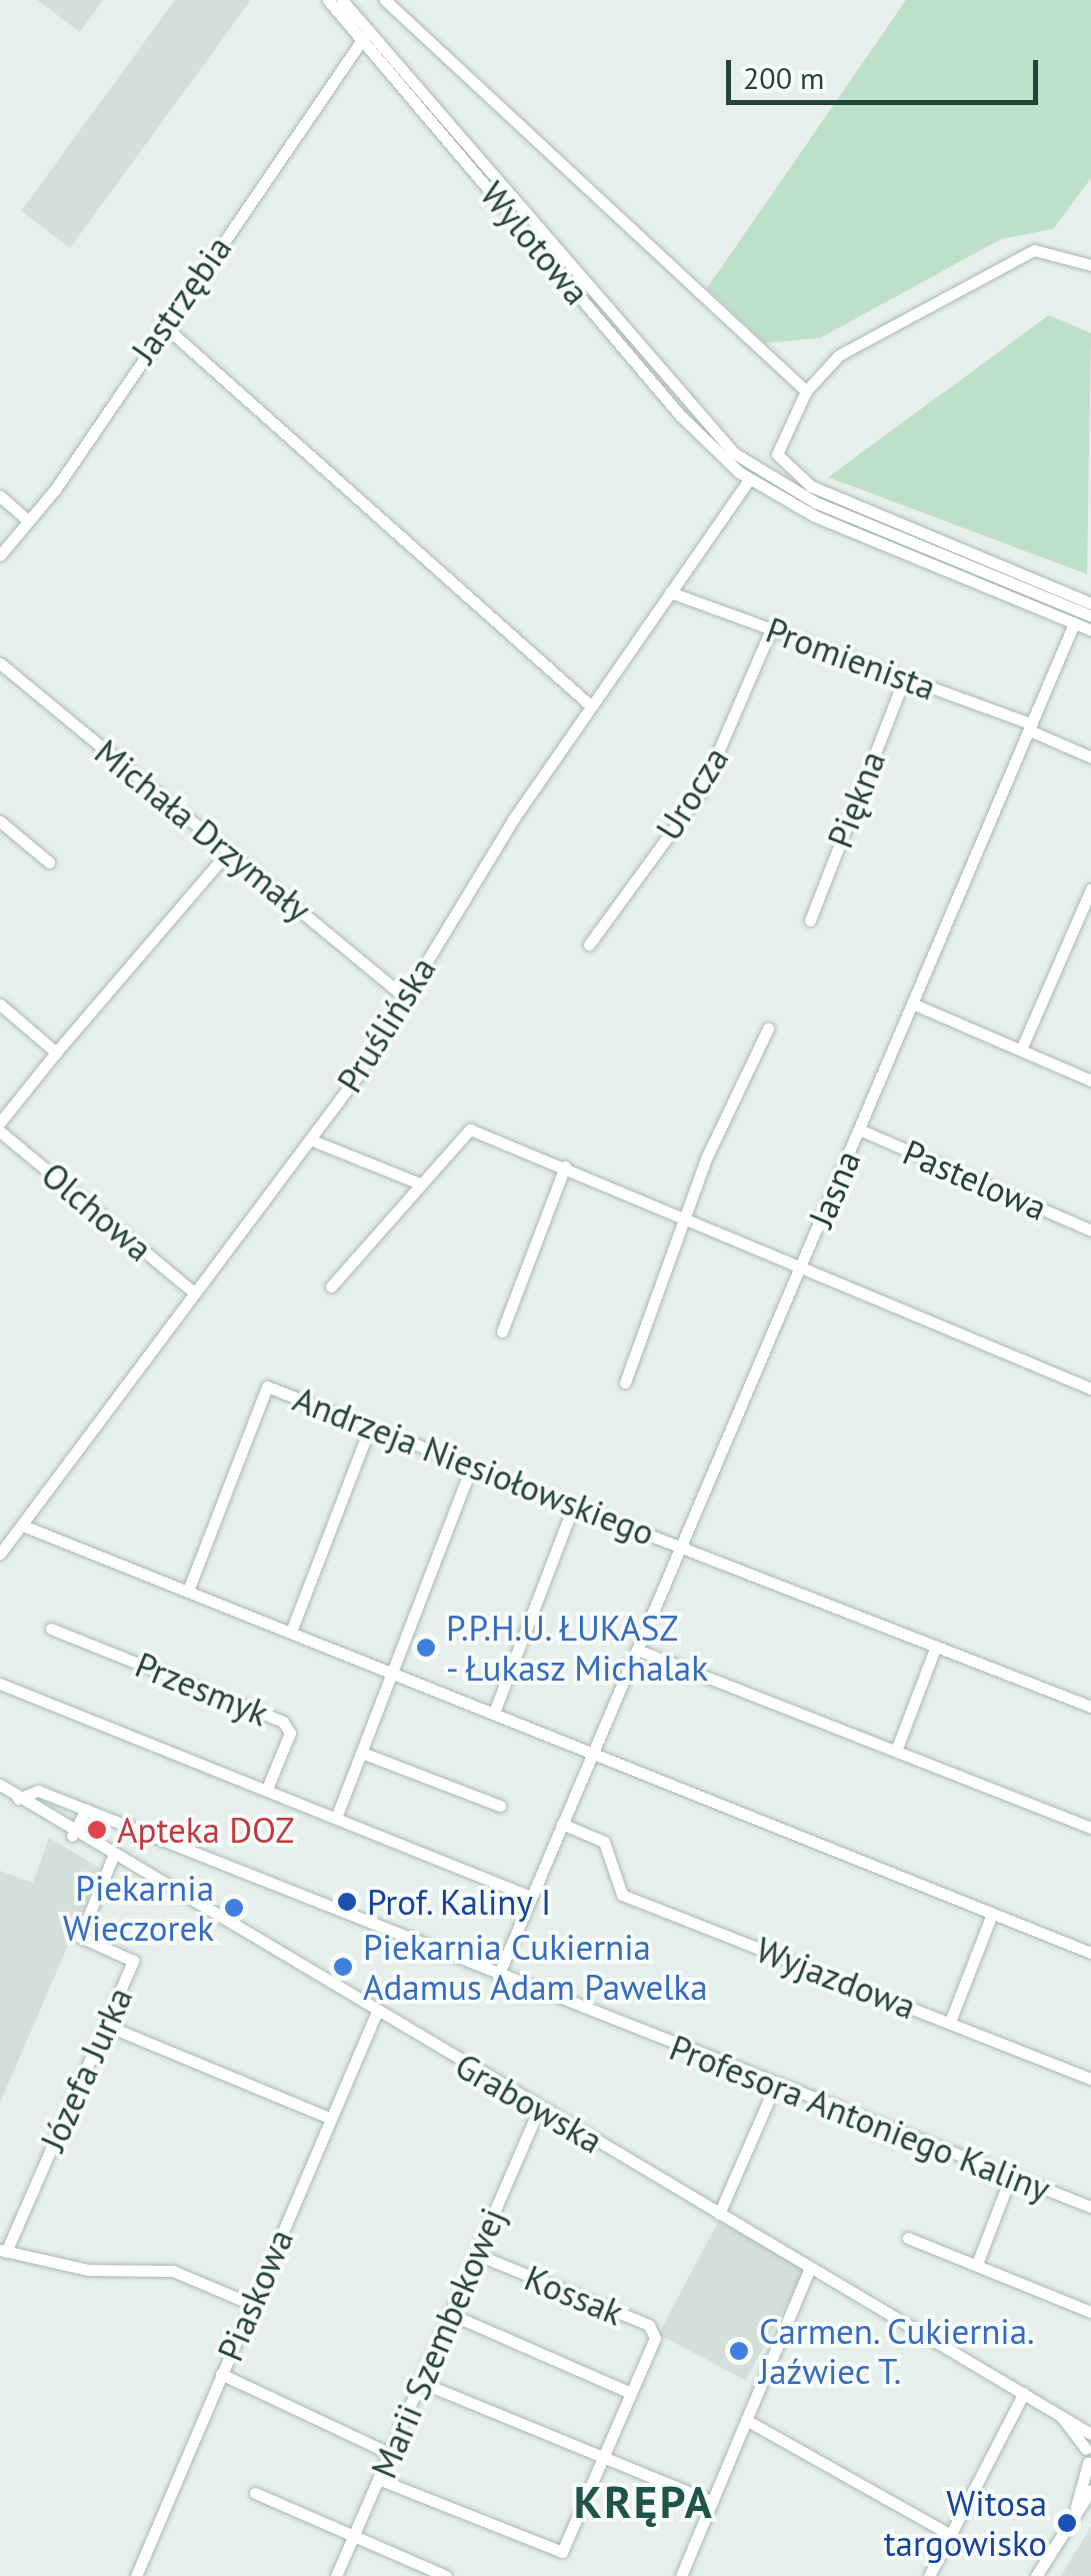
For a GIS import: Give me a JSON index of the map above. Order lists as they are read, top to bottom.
{
  "streets": {
    "street": [
      "Wylotowa",
      "Jastrzębia",
      "Promienista",
      "Urocza",
      "Piękna",
      "Michała Drzymały",
      "Pruślińska",
      "Pastelowa",
      "Jasna",
      "Olchowa",
      "Andrzeja Niesiołowskiego",
      "Przesmyk",
      "Wyjazdowa",
      "Józefa Jurka",
      "Grabowska",
      "Profesora Antoniego Kaliny",
      "Piaskowa",
      "Kossak",
      "Marii Szembekowej"
    ]
  },
  "crossings": [
    ["Wylotowa", "Jastrzębia"],
    ["Wylotowa", "Pruślińska"],
    ["Wylotowa", "Jasna"],
    ["Promienista", "Urocza"],
    ["Promienista", "Piękna"],
    ["Promienista", "Pruślińska"],
    ["Promienista", "Jasna"],
    ["Michała Drzymały", "Pruślińska"],
    ["Pruślińska", "Olchowa"],
    ["Pastelowa", "Jasna"],
    ["Jasna", "Andrzeja Niesiołowskiego"],
    ["Jasna", "Wyjazdowa"],
    ["Jasna", "Profesora Antoniego Kaliny"],
    ["Józefa Jurka", "Grabowska"],
    ["Grabowska", "Profesora Antoniego Kaliny"],
    ["Grabowska", "Piaskowa"],
    ["Grabowska", "Marii Szembekowej"],
    ["Kossak", "Marii Szembekowej"]
  ],
  "districts": ["KRĘPA"],
  "places": [
    "P.P.H.U. ŁUKASZ - Łukasz Michalak",
    "Apteka DOZ",
    "Prof. Kaliny I",
    "Piekarnia Wieczorek",
    "Piekarnia Cukiernia Adamus Adam Pawelka",
    "Carmen. Cukiernia. Jaźwiec T.",
    "Witosa targowisko"
  ],
  "scale_bar": "200 m"
}
